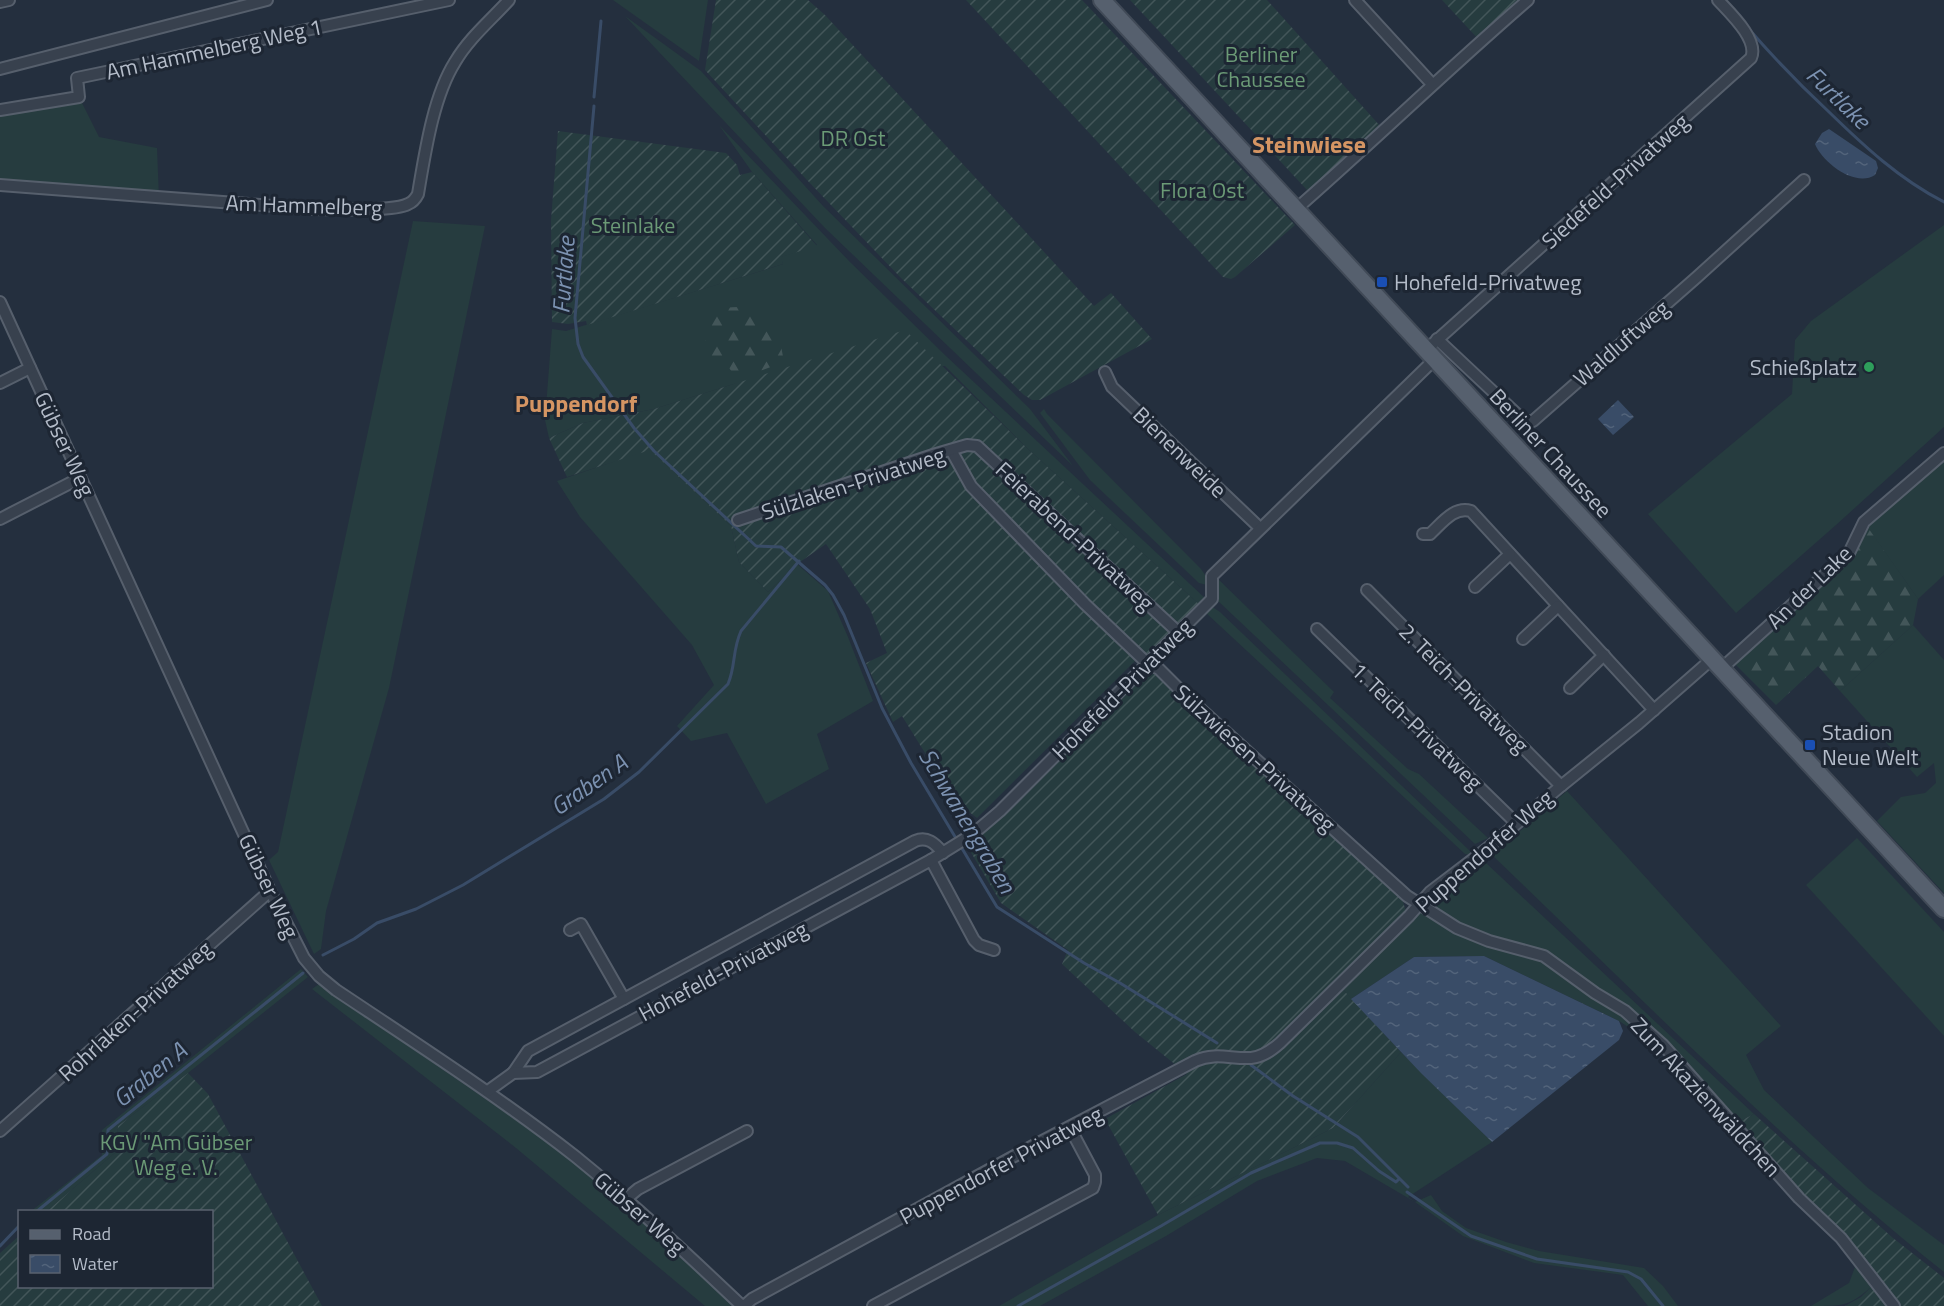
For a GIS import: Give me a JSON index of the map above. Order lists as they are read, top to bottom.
{
  "streets": {
    "main road": ["Berliner Chaussee"],
    "street": [
      "Am Hammelberg Weg 1",
      "Siedefeld-Privatweg",
      "Am Hammelberg",
      "Waldluftweg",
      "Gübser Weg",
      "Bienenweide",
      "Sülzlaken-Privatweg",
      "Feierabend-Privatweg",
      "An der Lake",
      "2. Teich-Privatweg",
      "Hohefeld-Privatweg",
      "1. Teich-Privatweg",
      "Sülzwiesen-Privatweg",
      "Puppendorfer Weg",
      "Rohrlaken-Privatweg",
      "Zum Akazienwäldchen",
      "Puppendorfer Privatweg"
    ]
  },
  "crossings": [
    ["Siedefeld-Privatweg", "Waldluftweg"],
    ["Siedefeld-Privatweg", "Berliner Chaussee"],
    ["Siedefeld-Privatweg", "Hohefeld-Privatweg"],
    ["Waldluftweg", "Berliner Chaussee"],
    ["Waldluftweg", "Hohefeld-Privatweg"],
    ["Gübser Weg", "Hohefeld-Privatweg"],
    ["Gübser Weg", "Rohrlaken-Privatweg"],
    ["Gübser Weg", "Puppendorfer Privatweg"],
    ["Bienenweide", "Hohefeld-Privatweg"],
    ["Berliner Chaussee", "An der Lake"],
    ["Berliner Chaussee", "Hohefeld-Privatweg"],
    ["Berliner Chaussee", "Puppendorfer Weg"],
    ["Sülzlaken-Privatweg", "Feierabend-Privatweg"],
    ["Sülzlaken-Privatweg", "Sülzwiesen-Privatweg"],
    ["Feierabend-Privatweg", "Hohefeld-Privatweg"],
    ["An der Lake", "Puppendorfer Weg"],
    ["2. Teich-Privatweg", "Puppendorfer Weg"],
    ["Hohefeld-Privatweg", "Sülzwiesen-Privatweg"],
    ["1. Teich-Privatweg", "Puppendorfer Weg"],
    ["Sülzwiesen-Privatweg", "Puppendorfer Weg"],
    ["Sülzwiesen-Privatweg", "Zum Akazienwäldchen"],
    ["Puppendorfer Weg", "Zum Akazienwäldchen"],
    ["Puppendorfer Weg", "Puppendorfer Privatweg"]
  ],
  "districts": ["Steinwiese", "Puppendorf"],
  "water": ["Furtlake", "Graben A", "Schwanengraben"],
  "parks": [
    "Berliner Chaussee",
    "DR Ost",
    "Flora Ost",
    "Steinlake",
    "KGV \"Am Gübser Weg e. V."
  ],
  "places": {
    "transit": ["Hohefeld-Privatweg", "Stadion Neue Welt"],
    "other": ["Schießplatz"]
  },
  "legend": ["Road", "Water"]
}
